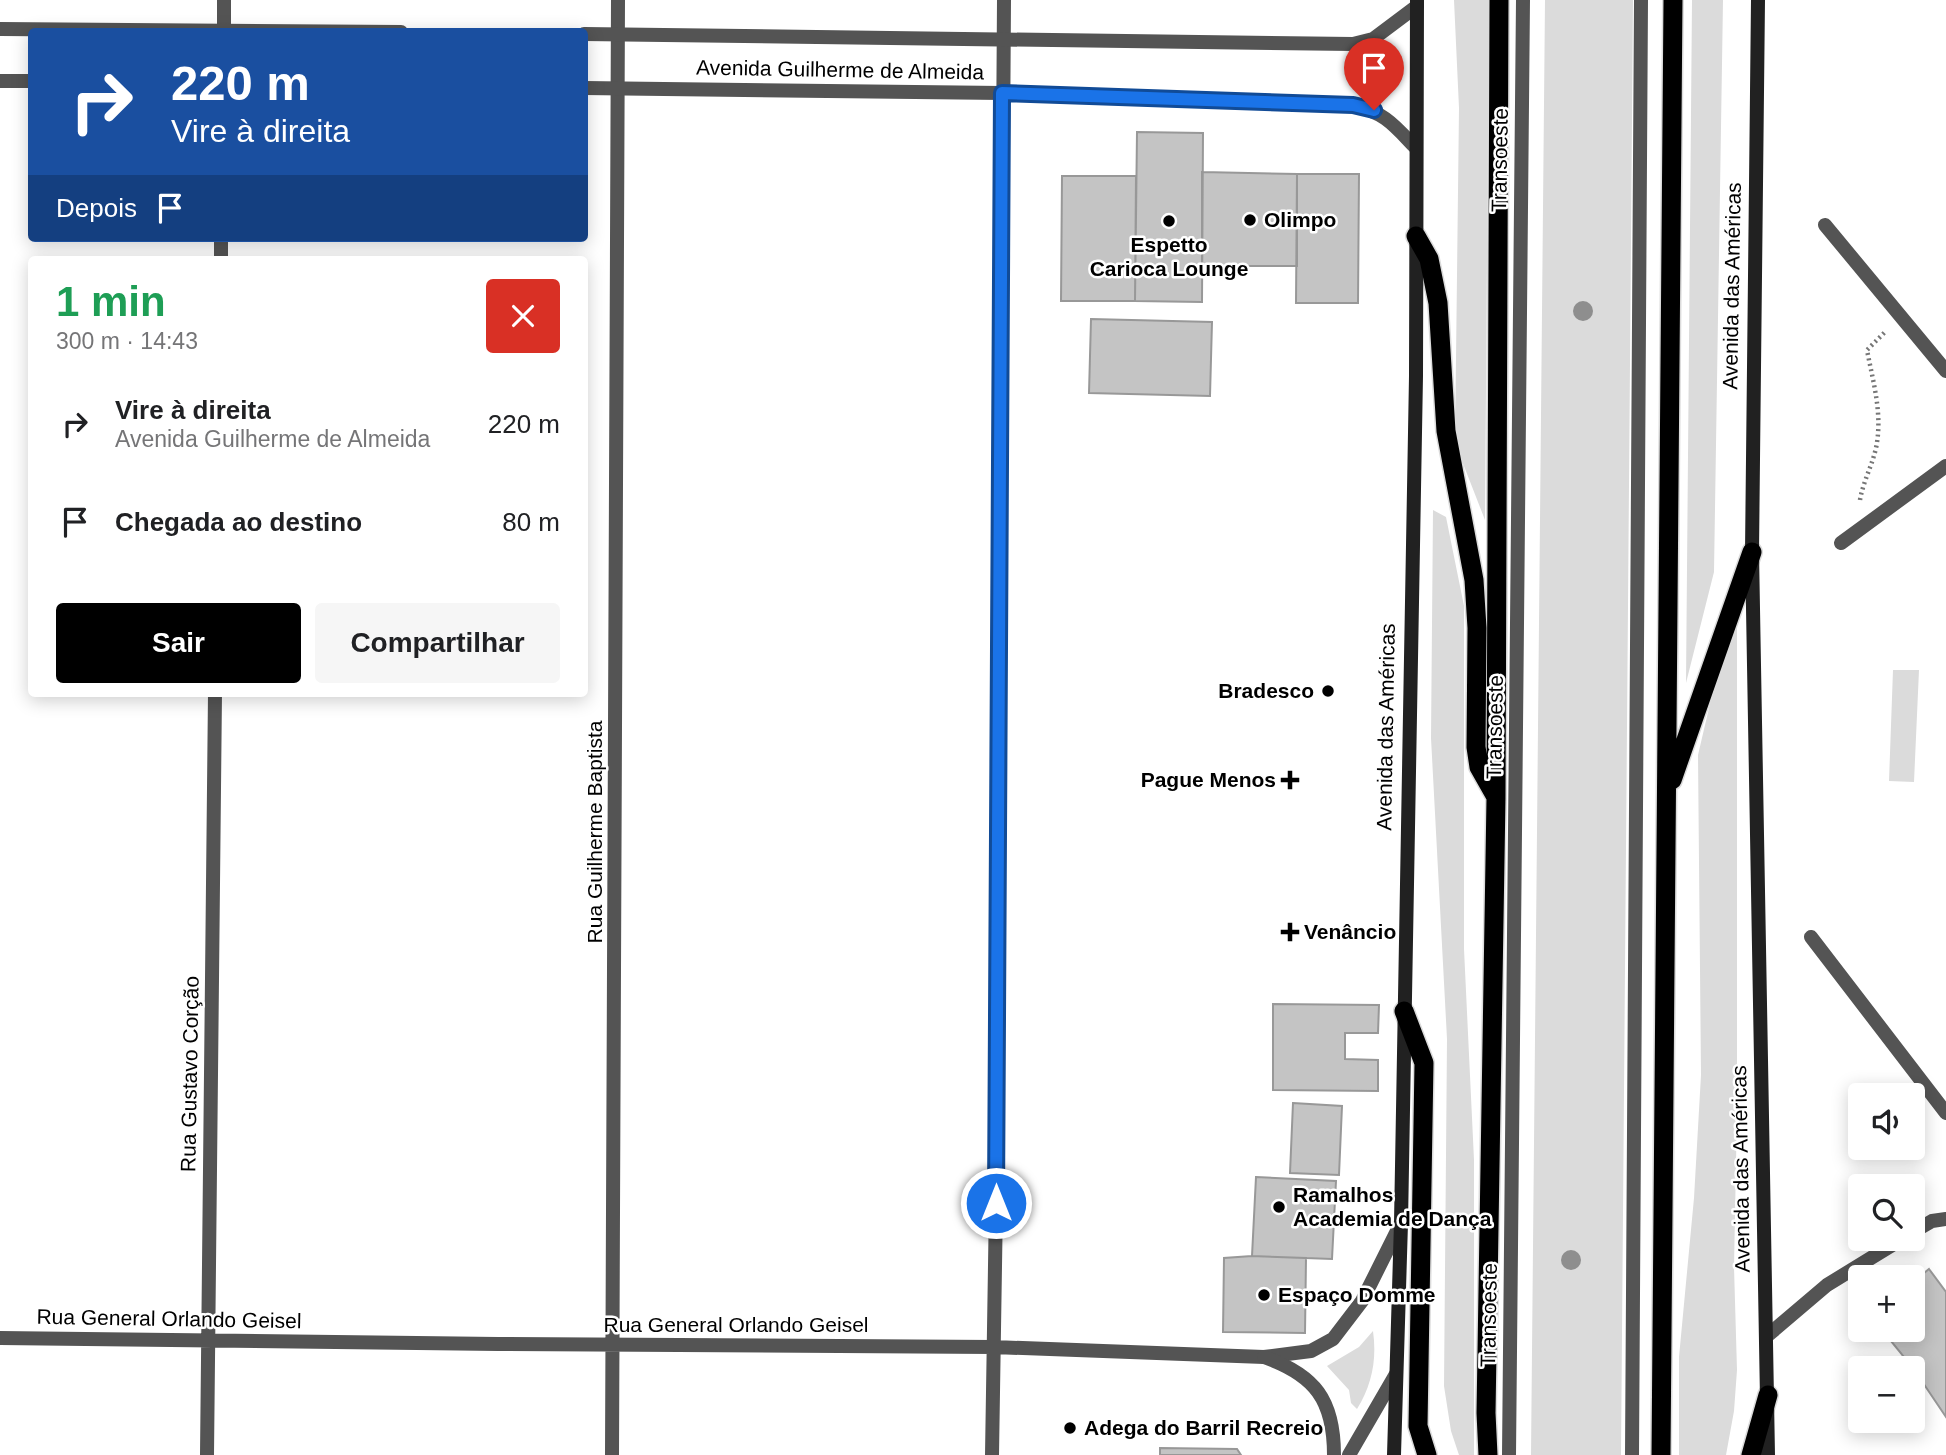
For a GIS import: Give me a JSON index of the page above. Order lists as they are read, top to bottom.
{
  "streets": {
    "main road": ["Avenida das Américas"],
    "street": [
      "Avenida Guilherme de Almeida",
      "Transoeste",
      "Rua Guilherme Baptista",
      "Rua Gustavo Corção",
      "Rua General Orlando Geisel"
    ]
  },
  "crossings": [
    ["Avenida Guilherme de Almeida", "Avenida das Américas"],
    ["Avenida Guilherme de Almeida", "Rua Guilherme Baptista"],
    ["Avenida das Américas", "Rua General Orlando Geisel"],
    ["Rua Guilherme Baptista", "Rua General Orlando Geisel"],
    ["Rua Gustavo Corção", "Rua General Orlando Geisel"]
  ],
  "places": {
    "other": [
      "Olimpo",
      "Espetto Carioca Lounge",
      "Bradesco",
      "Ramalhos Academia de Dança",
      "Espaço Domme",
      "Adega do Barril Recreio"
    ],
    "health": ["Pague Menos", "Venâncio"]
  },
  "page": {
    "turn": ["220 m", "Vire à direita"],
    "then": "Depois",
    "heading": ["1 min", "300 m · 14:43"],
    "list": [
      {
        "name": "Vire à direita",
        "note": "Avenida Guilherme de Almeida",
        "value": "220 m"
      },
      {
        "name": "Chegada ao destino",
        "value": "80 m"
      }
    ],
    "buttons": ["Sair", "Compartilhar"],
    "map_buttons": ["+", "−"]
  }
}
